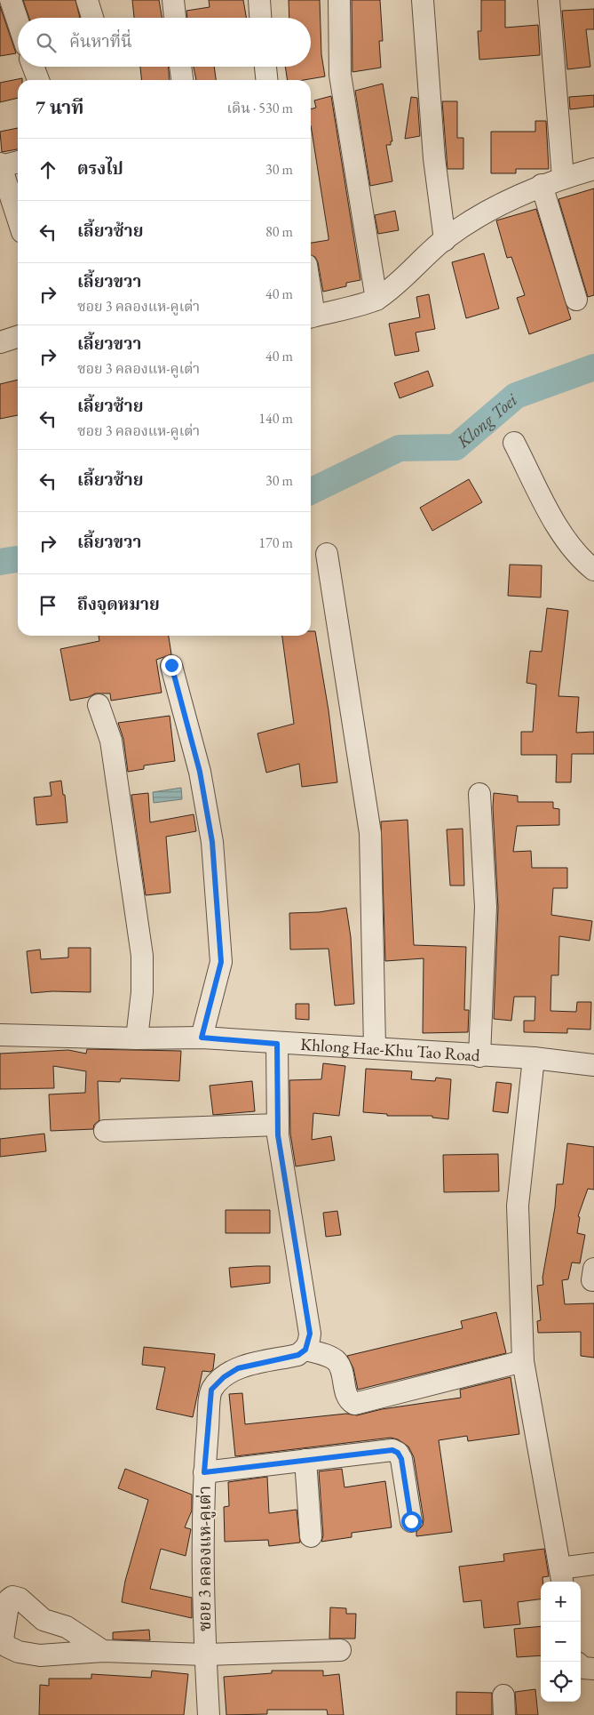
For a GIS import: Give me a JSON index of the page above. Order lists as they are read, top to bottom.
{
  "streets": {
    "street": ["Khlong Hae-Khu Tao Road", "ซอย 3 คลองแห-คูเต่า"]
  },
  "water": ["Klong Toei"],
  "page": {
    "search": "ค้นหาที่นี่",
    "heading": ["7 นาที", "เดิน · 530 m"],
    "list": [
      ["ตรงไป", "30 m"],
      ["เลี้ยวซ้าย", "80 m"],
      ["เลี้ยวขวา", "ซอย 3 คลองแห-คูเต่า", "40 m"],
      ["เลี้ยวขวา", "ซอย 3 คลองแห-คูเต่า", "40 m"],
      ["เลี้ยวซ้าย", "ซอย 3 คลองแห-คูเต่า", "140 m"],
      ["เลี้ยวซ้าย", "30 m"],
      ["เลี้ยวขวา", "170 m"],
      "ถึงจุดหมาย"
    ],
    "map_buttons": ["+", "−"]
  }
}
